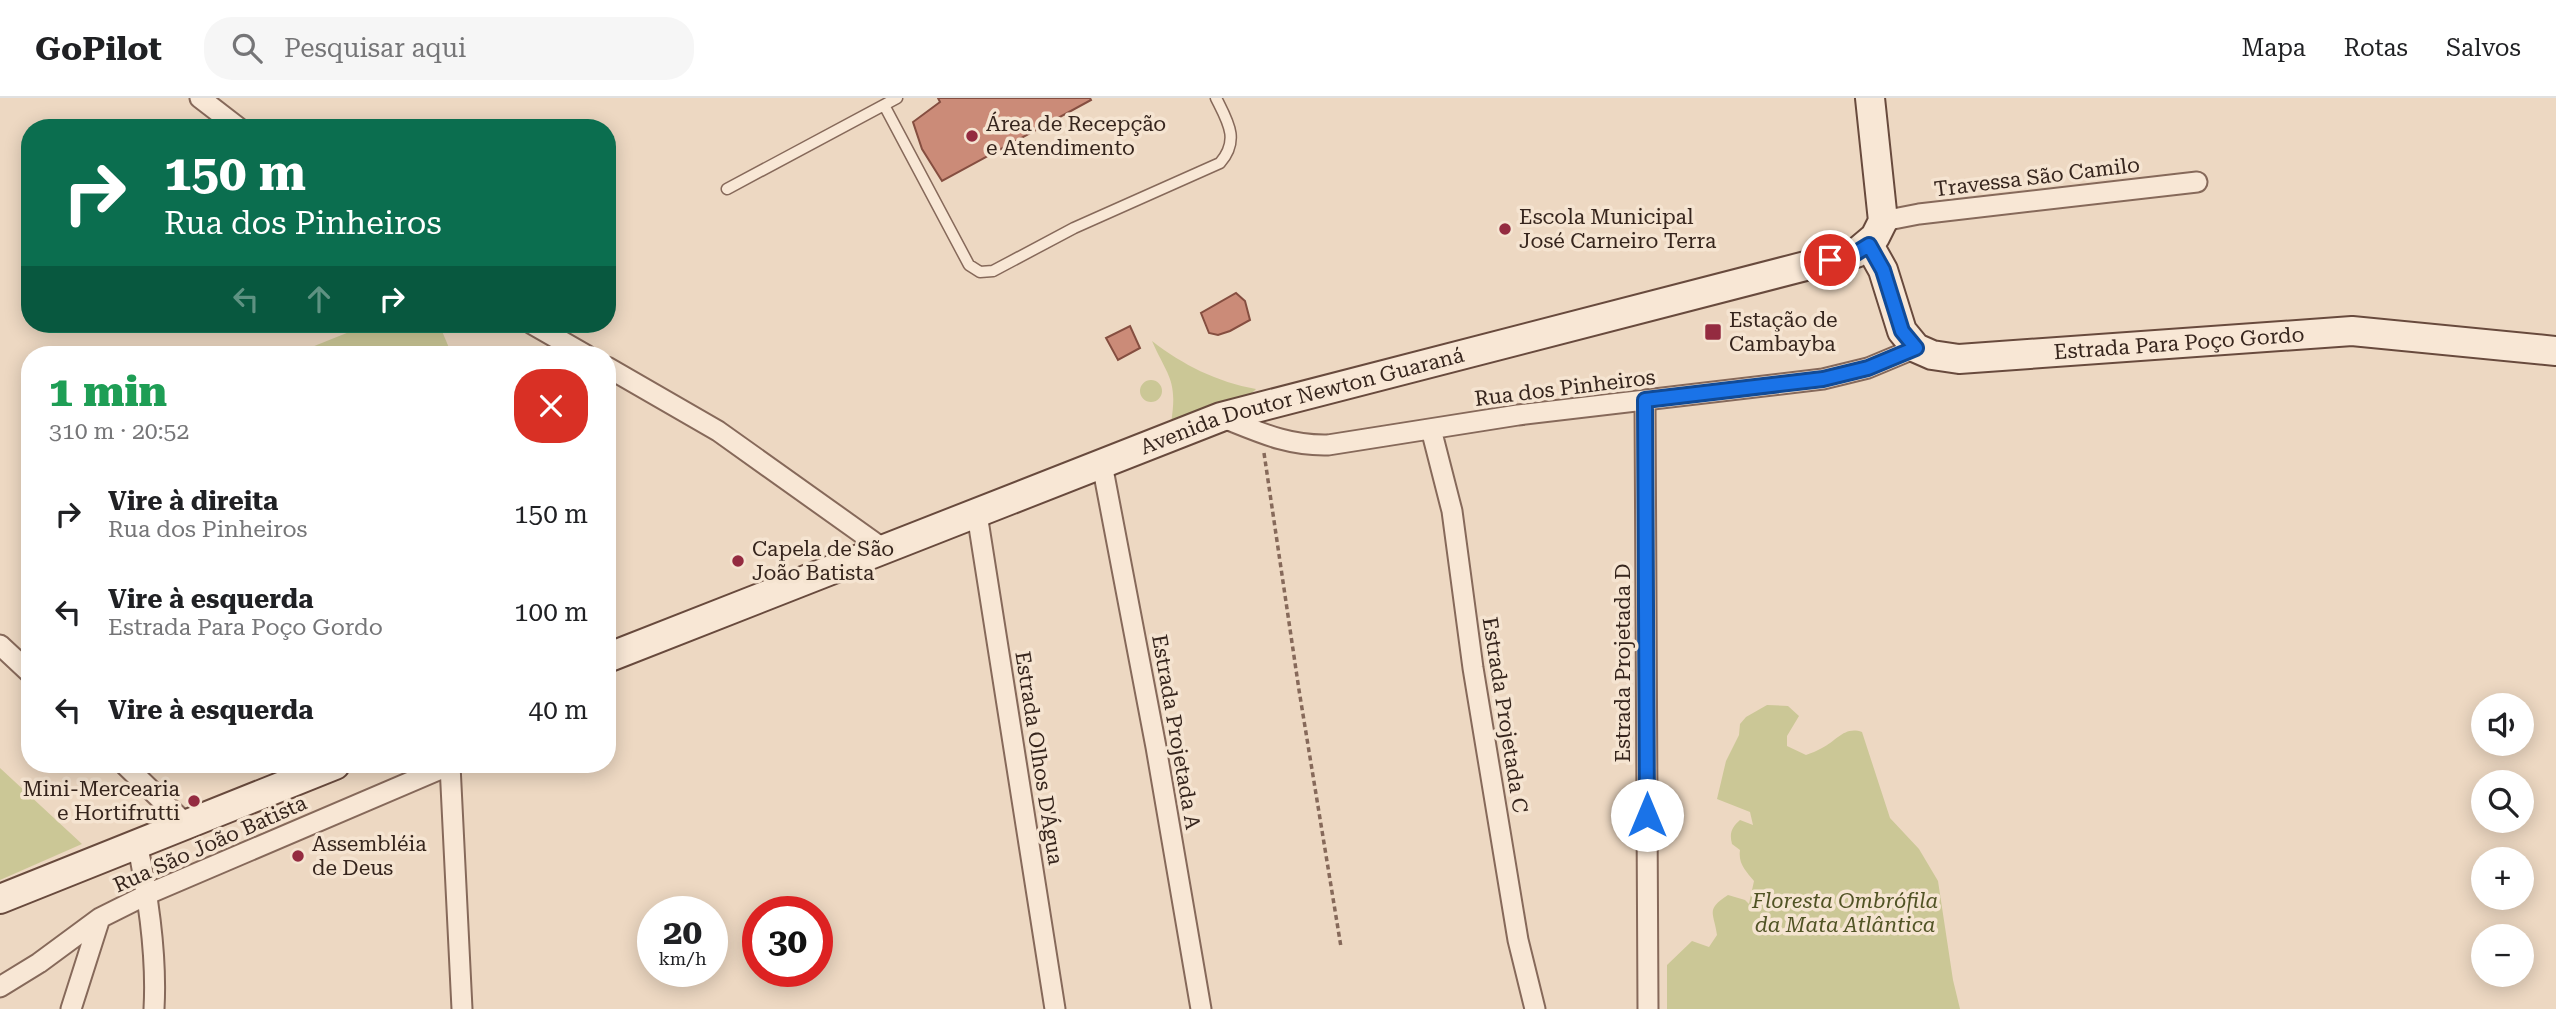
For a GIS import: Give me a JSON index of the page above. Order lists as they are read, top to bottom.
{
  "streets": {
    "main road": ["Estrada Para Poço Gordo", "Avenida Doutor Newton Guaraná"],
    "street": [
      "Travessa São Camilo",
      "Rua dos Pinheiros",
      "Estrada Projetada D",
      "Estrada Projetada C",
      "Estrada Projetada A",
      "Estrada Olhos D'Água",
      "Rua São João Batista"
    ]
  },
  "crossings": [
    ["Estrada Para Poço Gordo", "Rua dos Pinheiros"],
    ["Rua dos Pinheiros", "Avenida Doutor Newton Guaraná"],
    ["Rua dos Pinheiros", "Estrada Projetada D"],
    ["Rua dos Pinheiros", "Estrada Projetada C"],
    ["Avenida Doutor Newton Guaraná", "Estrada Projetada A"],
    ["Avenida Doutor Newton Guaraná", "Estrada Olhos D'Água"]
  ],
  "parks": ["Floresta Ombrófila da Mata Atlântica"],
  "places": {
    "other": [
      "Área de Recepção e Atendimento",
      "Escola Municipal José Carneiro Terra",
      "Capela de São João Batista",
      "Mini-Mercearia e Hortifrutti",
      "Assembléia de Deus"
    ],
    "transit": ["Estação de Cambayba"]
  },
  "page": {
    "header": "GoPilot",
    "search": "Pesquisar aqui",
    "nav": ["Mapa", "Rotas", "Salvos"],
    "turn": ["150 m", "Rua dos Pinheiros"],
    "heading": ["1 min", "310 m · 20:52"],
    "list": [
      {
        "name": "Vire à direita",
        "note": "Rua dos Pinheiros",
        "value": "150 m"
      },
      {
        "name": "Vire à esquerda",
        "note": "Estrada Para Poço Gordo",
        "value": "100 m"
      },
      {
        "name": "Vire à esquerda",
        "value": "40 m"
      }
    ],
    "map_buttons": ["+", "−"],
    "speed": "20 km/h",
    "limit": "30"
  }
}
